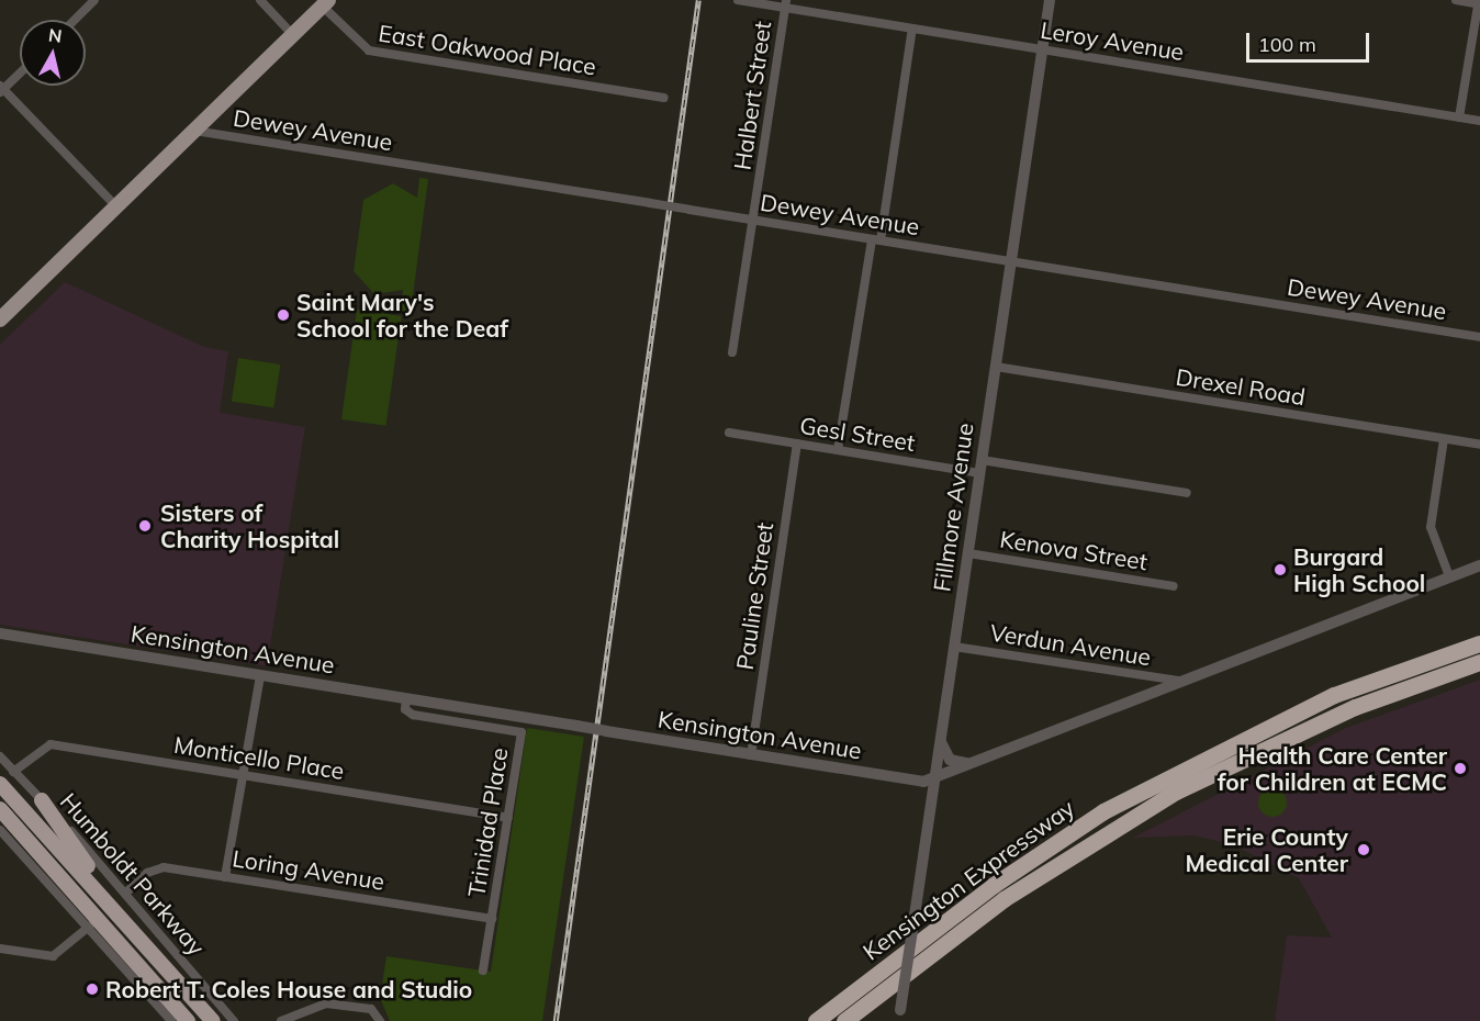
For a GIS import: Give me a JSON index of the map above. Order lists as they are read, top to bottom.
{
  "streets": {
    "highway": ["Kensington Expressway"],
    "street": [
      "Leroy Avenue",
      "East Oakwood Place",
      "Halbert Street",
      "Dewey Avenue",
      "Drexel Road",
      "Gesl Street",
      "Fillmore Avenue",
      "Kenova Street",
      "Pauline Street",
      "Verdun Avenue",
      "Kensington Avenue",
      "Monticello Place",
      "Trinidad Place",
      "Loring Avenue",
      "Humboldt Parkway"
    ]
  },
  "crossings": [
    ["Leroy Avenue", "Halbert Street"],
    ["Leroy Avenue", "Fillmore Avenue"],
    ["Halbert Street", "Dewey Avenue"],
    ["Dewey Avenue", "Fillmore Avenue"],
    ["Drexel Road", "Fillmore Avenue"],
    ["Gesl Street", "Fillmore Avenue"],
    ["Gesl Street", "Pauline Street"],
    ["Fillmore Avenue", "Kenova Street"],
    ["Fillmore Avenue", "Verdun Avenue"],
    ["Fillmore Avenue", "Kensington Avenue"],
    ["Pauline Street", "Kensington Avenue"],
    ["Verdun Avenue", "Kensington Avenue"],
    ["Kensington Avenue", "Trinidad Place"],
    ["Monticello Place", "Trinidad Place"],
    ["Monticello Place", "Humboldt Parkway"],
    ["Trinidad Place", "Loring Avenue"],
    ["Loring Avenue", "Humboldt Parkway"]
  ],
  "places": [
    "Saint Mary's School for the Deaf",
    "Sisters of Charity Hospital",
    "Burgard High School",
    "Health Care Center for Children at ECMC",
    "Erie County Medical Center",
    "Robert T. Coles House and Studio"
  ],
  "scale_bar": "100 m",
  "north": "top"
}
